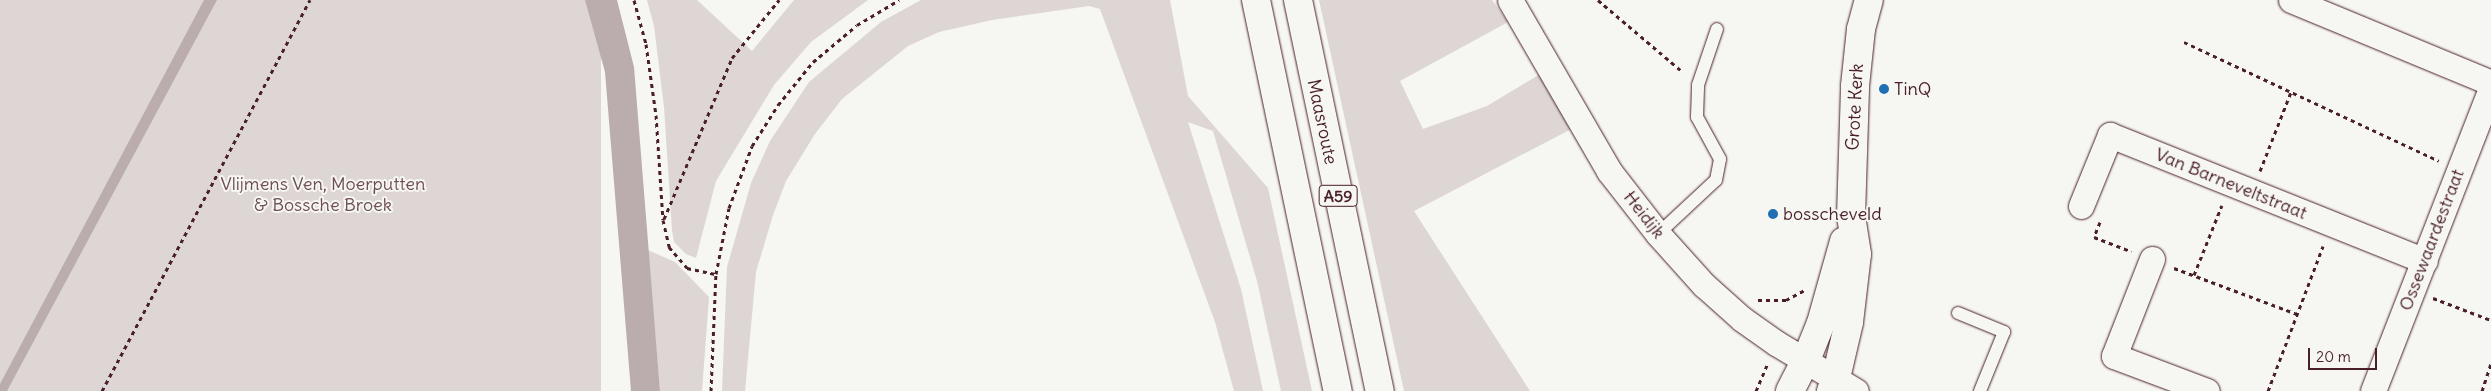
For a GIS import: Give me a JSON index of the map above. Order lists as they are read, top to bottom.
{
  "streets": {
    "main road": ["Grote Kerk", "Maasroute", "A59"],
    "street": ["Van Barneveltstraat", "Heidijk", "Ossewaardestraat"]
  },
  "crossings": [
    ["Grote Kerk", "Heidijk"],
    ["Van Barneveltstraat", "Ossewaardestraat"]
  ],
  "parks": ["Vlijmens Ven, Moerputten & Bossche Broek"],
  "places": ["TinQ", "bosscheveld"],
  "scale_bar": "20 m"
}
